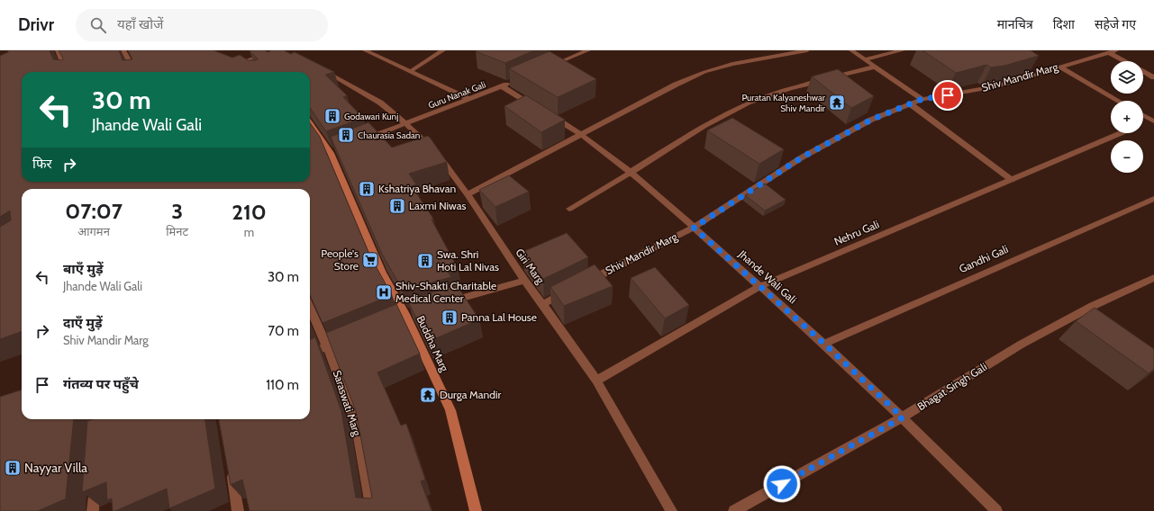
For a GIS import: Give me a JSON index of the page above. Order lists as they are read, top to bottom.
{
  "streets": {
    "street": [
      "Shiv Mandir Marg",
      "Guru Nanak Gali",
      "Nehru Gali",
      "Gandhi Gali",
      "Giri Marg",
      "Jhande Wali Gali",
      "Buddha Marg",
      "Bhagat Singh Gali",
      "Saraswati Marg"
    ]
  },
  "crossings": [
    ["Shiv Mandir Marg", "Jhande Wali Gali"],
    ["Guru Nanak Gali", "Giri Marg"],
    ["Guru Nanak Gali", "Jhande Wali Gali"],
    ["Nehru Gali", "Giri Marg"],
    ["Nehru Gali", "Jhande Wali Gali"],
    ["Gandhi Gali", "Jhande Wali Gali"],
    ["Jhande Wali Gali", "Bhagat Singh Gali"]
  ],
  "places": {
    "temple": ["Puratan Kalyaneshwar Shiv Mandir", "Durga Mandir"],
    "building": [
      "Godawari Kunj",
      "Chaurasia Sadan",
      "Kshatriya Bhavan",
      "Laxmi Niwas",
      "Swa. Shri Hoti Lal Nivas",
      "Panna Lal House",
      "Nayyar Villa"
    ],
    "supermarket": ["People's Store"],
    "hospital": ["Shiv-Shakti Charitable Medical Center"]
  },
  "page": {
    "header": "Drivr",
    "search": "यहाँ खोजें",
    "nav": ["मानचित्र", "दिशा", "सहेजे गए"],
    "map_buttons": ["+", "−"],
    "turn": ["30 m", "Jhande Wali Gali"],
    "then": "फिर",
    "eta": [
      "07:07",
      "आगमन",
      "3",
      "मिनट",
      "210",
      "m"
    ],
    "list": [
      {
        "name": "बाएँ मुड़ें",
        "note": "Jhande Wali Gali",
        "value": "30 m"
      },
      {
        "name": "दाएँ मुड़ें",
        "note": "Shiv Mandir Marg",
        "value": "70 m"
      },
      {
        "name": "गंतव्य पर पहुँचे",
        "value": "110 m"
      }
    ]
  }
}
